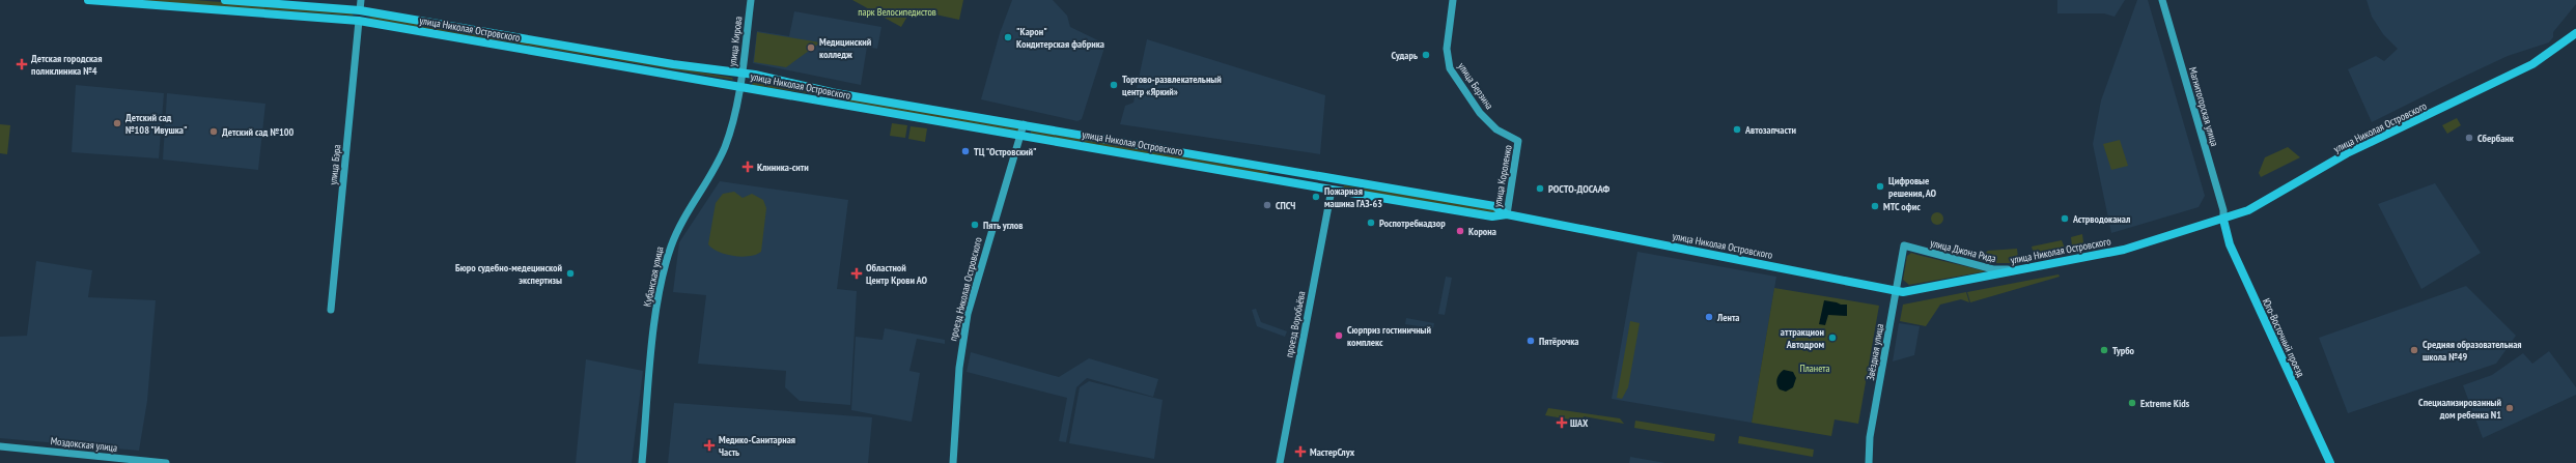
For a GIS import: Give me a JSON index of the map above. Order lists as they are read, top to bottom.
{
  "streets": {
    "main road": [
      "улица Николая Островского",
      "улица Кирова",
      "улица Берзина",
      "Магнитогорская улица",
      "улица Бэра",
      "улица Короленко",
      "улица Джона Рида",
      "Кубанская улица",
      "проезд Николая Островского",
      "проезд Воробьёва",
      "Юго-Восточный проезд",
      "Звёздная улица",
      "Моздокская улица"
    ]
  },
  "crossings": [
    ["улица Николая Островского", "улица Кирова"],
    ["улица Николая Островского", "Магнитогорская улица"],
    ["улица Николая Островского", "улица Бэра"],
    ["улица Николая Островского", "улица Короленко"],
    ["улица Николая Островского", "улица Джона Рида"],
    ["улица Николая Островского", "Кубанская улица"],
    ["улица Николая Островского", "проезд Николая Островского"],
    ["улица Николая Островского", "проезд Воробьёва"],
    ["улица Николая Островского", "Юго-Восточный проезд"],
    ["улица Николая Островского", "Звёздная улица"],
    ["улица Кирова", "Кубанская улица"],
    ["улица Берзина", "улица Короленко"],
    ["Магнитогорская улица", "Юго-Восточный проезд"],
    ["улица Джона Рида", "Звёздная улица"]
  ],
  "parks": ["парк Велосипедистов", "Планета"],
  "places": {
    "other": [
      "\"Карон\" Кондитерская фабрика",
      "Медицинский колледж",
      "Сударь",
      "Торгово-развлекательный центр «Яркий»",
      "Детский сад №108 \"Ивушка\"",
      "Автозапчасти",
      "Детский сад №100",
      "Сбербанк",
      "ТЦ \"Островский\"",
      "Цифровые решения, АО",
      "РОСТО-ДОСААФ",
      "Пожарная машина ГАЗ-63",
      "СПСЧ",
      "МТС офис",
      "Астрводоканал",
      "Роспотребнадзор",
      "Пять углов",
      "Корона",
      "Бюро судебно-медецинской экспертизы",
      "Лента",
      "Сюрприз гостиничный комплекс",
      "аттракцион Автодром",
      "Пятёрочка",
      "Турбо",
      "Средняя образовательная школа №49",
      "Extreme Kids",
      "Специализированный дом ребенка N1"
    ],
    "health": [
      "Детская городская поликлиника №4",
      "Клиника-сити",
      "Областной Центр Крови АО",
      "ШАХ",
      "Медико-Санитарная Часть",
      "МастерСлух"
    ]
  }
}
